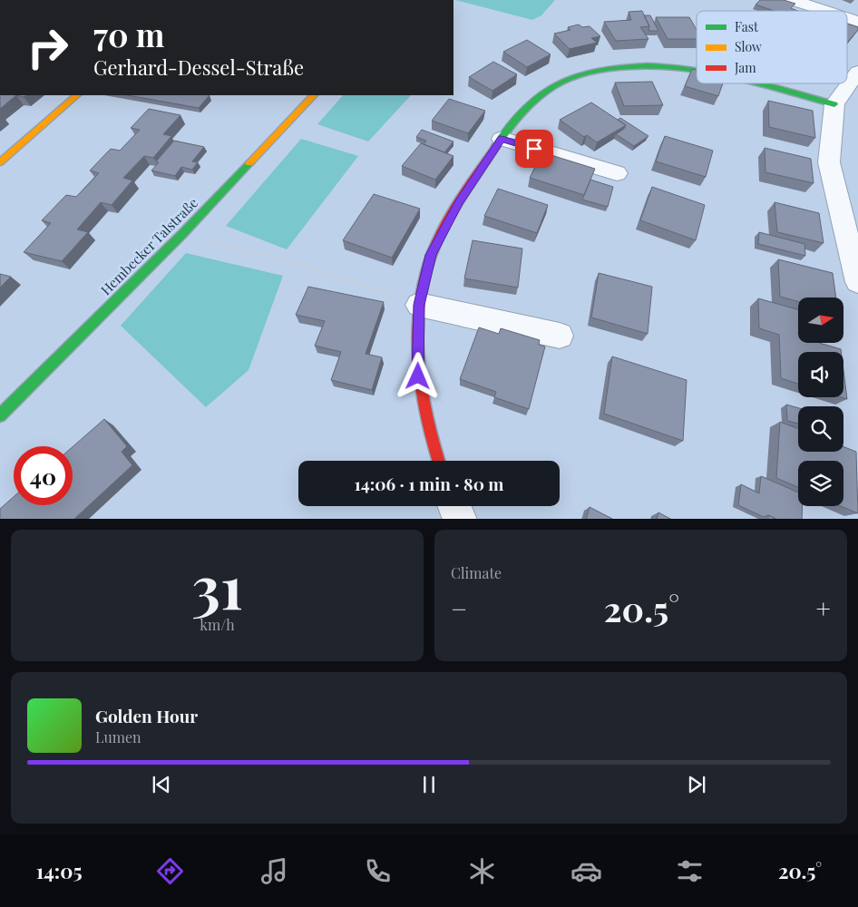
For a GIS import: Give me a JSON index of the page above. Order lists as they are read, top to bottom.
{
  "streets": {
    "street": ["Hembecker Talstraße"]
  },
  "legend": ["Fast", "Slow", "Jam"],
  "north": "right",
  "page": {
    "turn": ["70 m", "Gerhard-Dessel-Straße"],
    "limit": "40",
    "trip": "14:06 · 1 min · 80 m",
    "tile": [
      ["31", "km/h"],
      "Climate"
    ],
    "heat": ["−", "20.5°", "+"],
    "song": ["Golden Hour", "Lumen"],
    "tabs": ["14:05", "20.5°"]
  }
}
